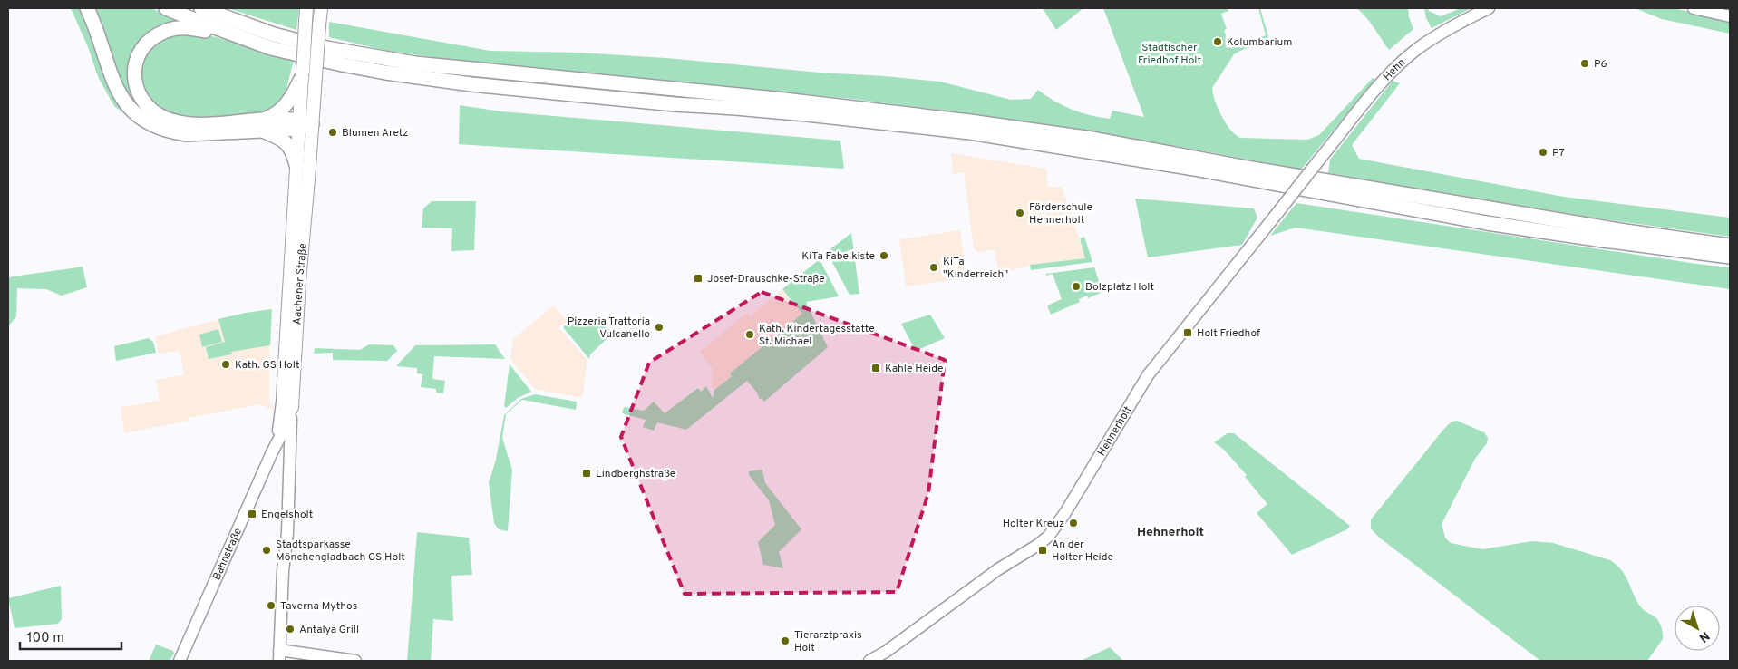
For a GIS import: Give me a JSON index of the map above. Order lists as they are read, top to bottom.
{
  "streets": {
    "main road": ["Aachener Straße"],
    "street": ["Hehn", "Hehnerholt", "Bahnstraße"]
  },
  "crossings": [
    ["Hehn", "Hehnerholt"],
    ["Aachener Straße", "Bahnstraße"]
  ],
  "districts": ["Hehnerholt"],
  "parks": ["Städtischer Friedhof Holt"],
  "places": {
    "other": [
      "Kolumbarium",
      "P6",
      "Blumen Aretz",
      "P7",
      "Förderschule Hehnerholt",
      "KiTa Fabelkiste",
      "KiTa \"Kinderreich\"",
      "Bolzplatz Holt",
      "Pizzeria Trattoria Vulcanello",
      "Kath. Kindertagesstätte St. Michael",
      "Kath. GS Holt",
      "Holter Kreuz",
      "Stadtsparkasse Mönchengladbach GS Holt",
      "Taverna Mythos",
      "Antalya Grill",
      "Tierarztpraxis Holt"
    ],
    "transit": [
      "Josef-Drauschke-Straße",
      "Holt Friedhof",
      "Kahle Heide",
      "Lindberghstraße",
      "Engelsholt",
      "An der Holter Heide"
    ]
  },
  "scale_bar": "100 m",
  "north": "bottom right"
}
